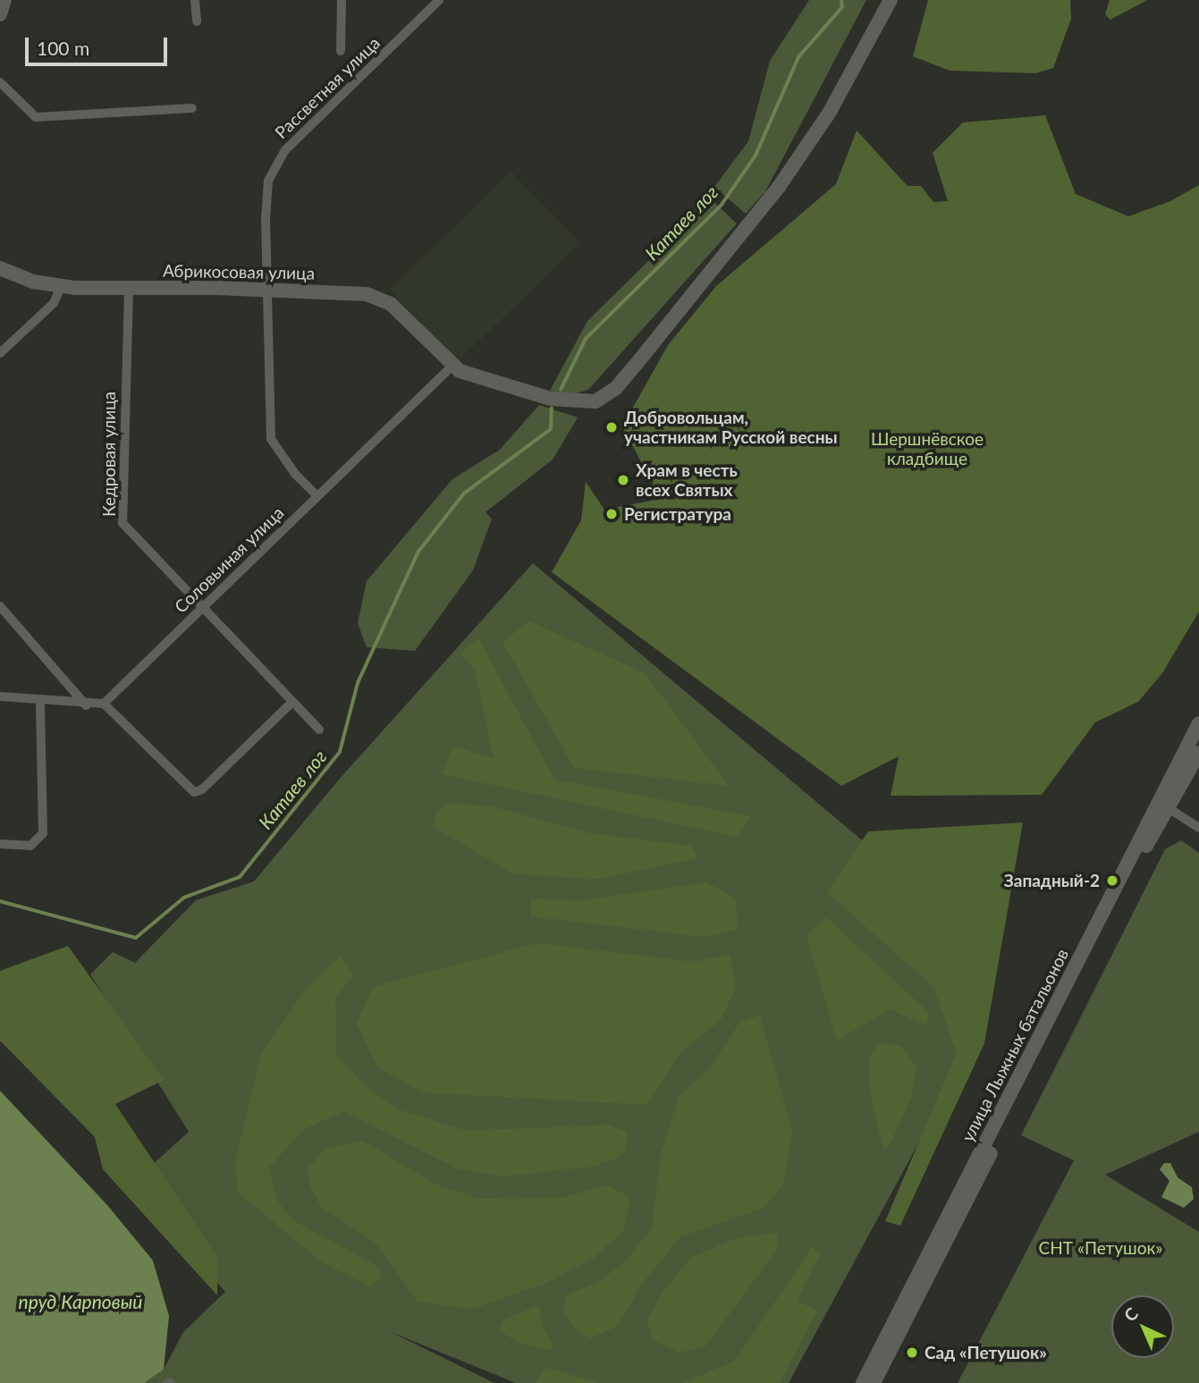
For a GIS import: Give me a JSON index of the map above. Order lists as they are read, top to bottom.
{
  "streets": {
    "main road": ["Абрикосовая улица", "улица Лыжных батальонов"],
    "street": ["Рассветная улица", "Кедровая улица", "Соловьиная улица"]
  },
  "crossings": [
    ["Рассветная улица", "Абрикосовая улица"],
    ["Рассветная улица", "Соловьиная улица"],
    ["Абрикосовая улица", "Кедровая улица"],
    ["Абрикосовая улица", "Соловьиная улица"],
    ["Кедровая улица", "Соловьиная улица"]
  ],
  "water": ["Катаев лог", "пруд Карповый"],
  "parks": ["Шершнёвское кладбище", "СНТ «Петушок»"],
  "places": [
    "Добровольцам, участникам Русской весны",
    "Храм в честь всех Святых",
    "Регистратура",
    "Западный-2",
    "Сад «Петушок»"
  ],
  "scale_bar": "100 m",
  "north": "top left"
}
